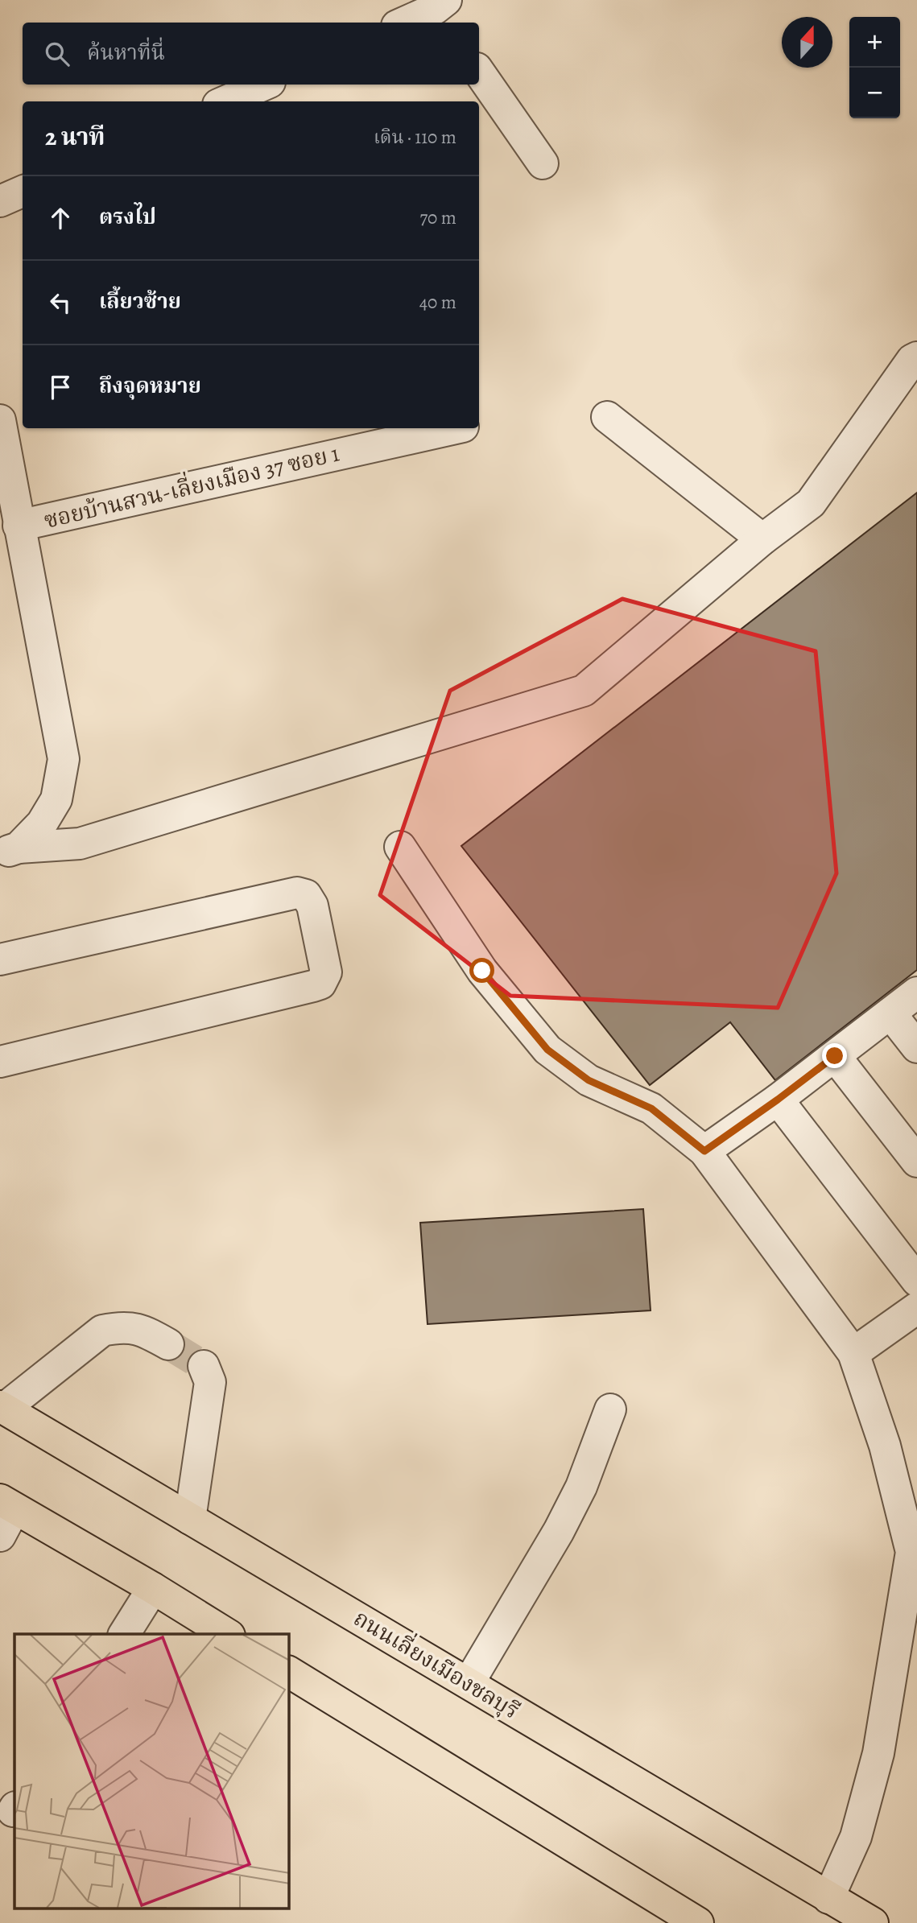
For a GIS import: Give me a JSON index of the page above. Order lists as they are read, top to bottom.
{
  "streets": {
    "highway": ["ถนนเลี่ยงเมืองชลบุรี"],
    "street": ["ซอยบ้านสวน-เลี่ยงเมือง 37 ซอย 1"]
  },
  "north": "top",
  "page": {
    "map_buttons": ["+", "−"],
    "search": "ค้นหาที่นี่",
    "heading": ["2 นาที", "เดิน · 110 m"],
    "list": [
      ["ตรงไป", "70 m"],
      ["เลี้ยวซ้าย", "40 m"],
      "ถึงจุดหมาย"
    ]
  }
}
